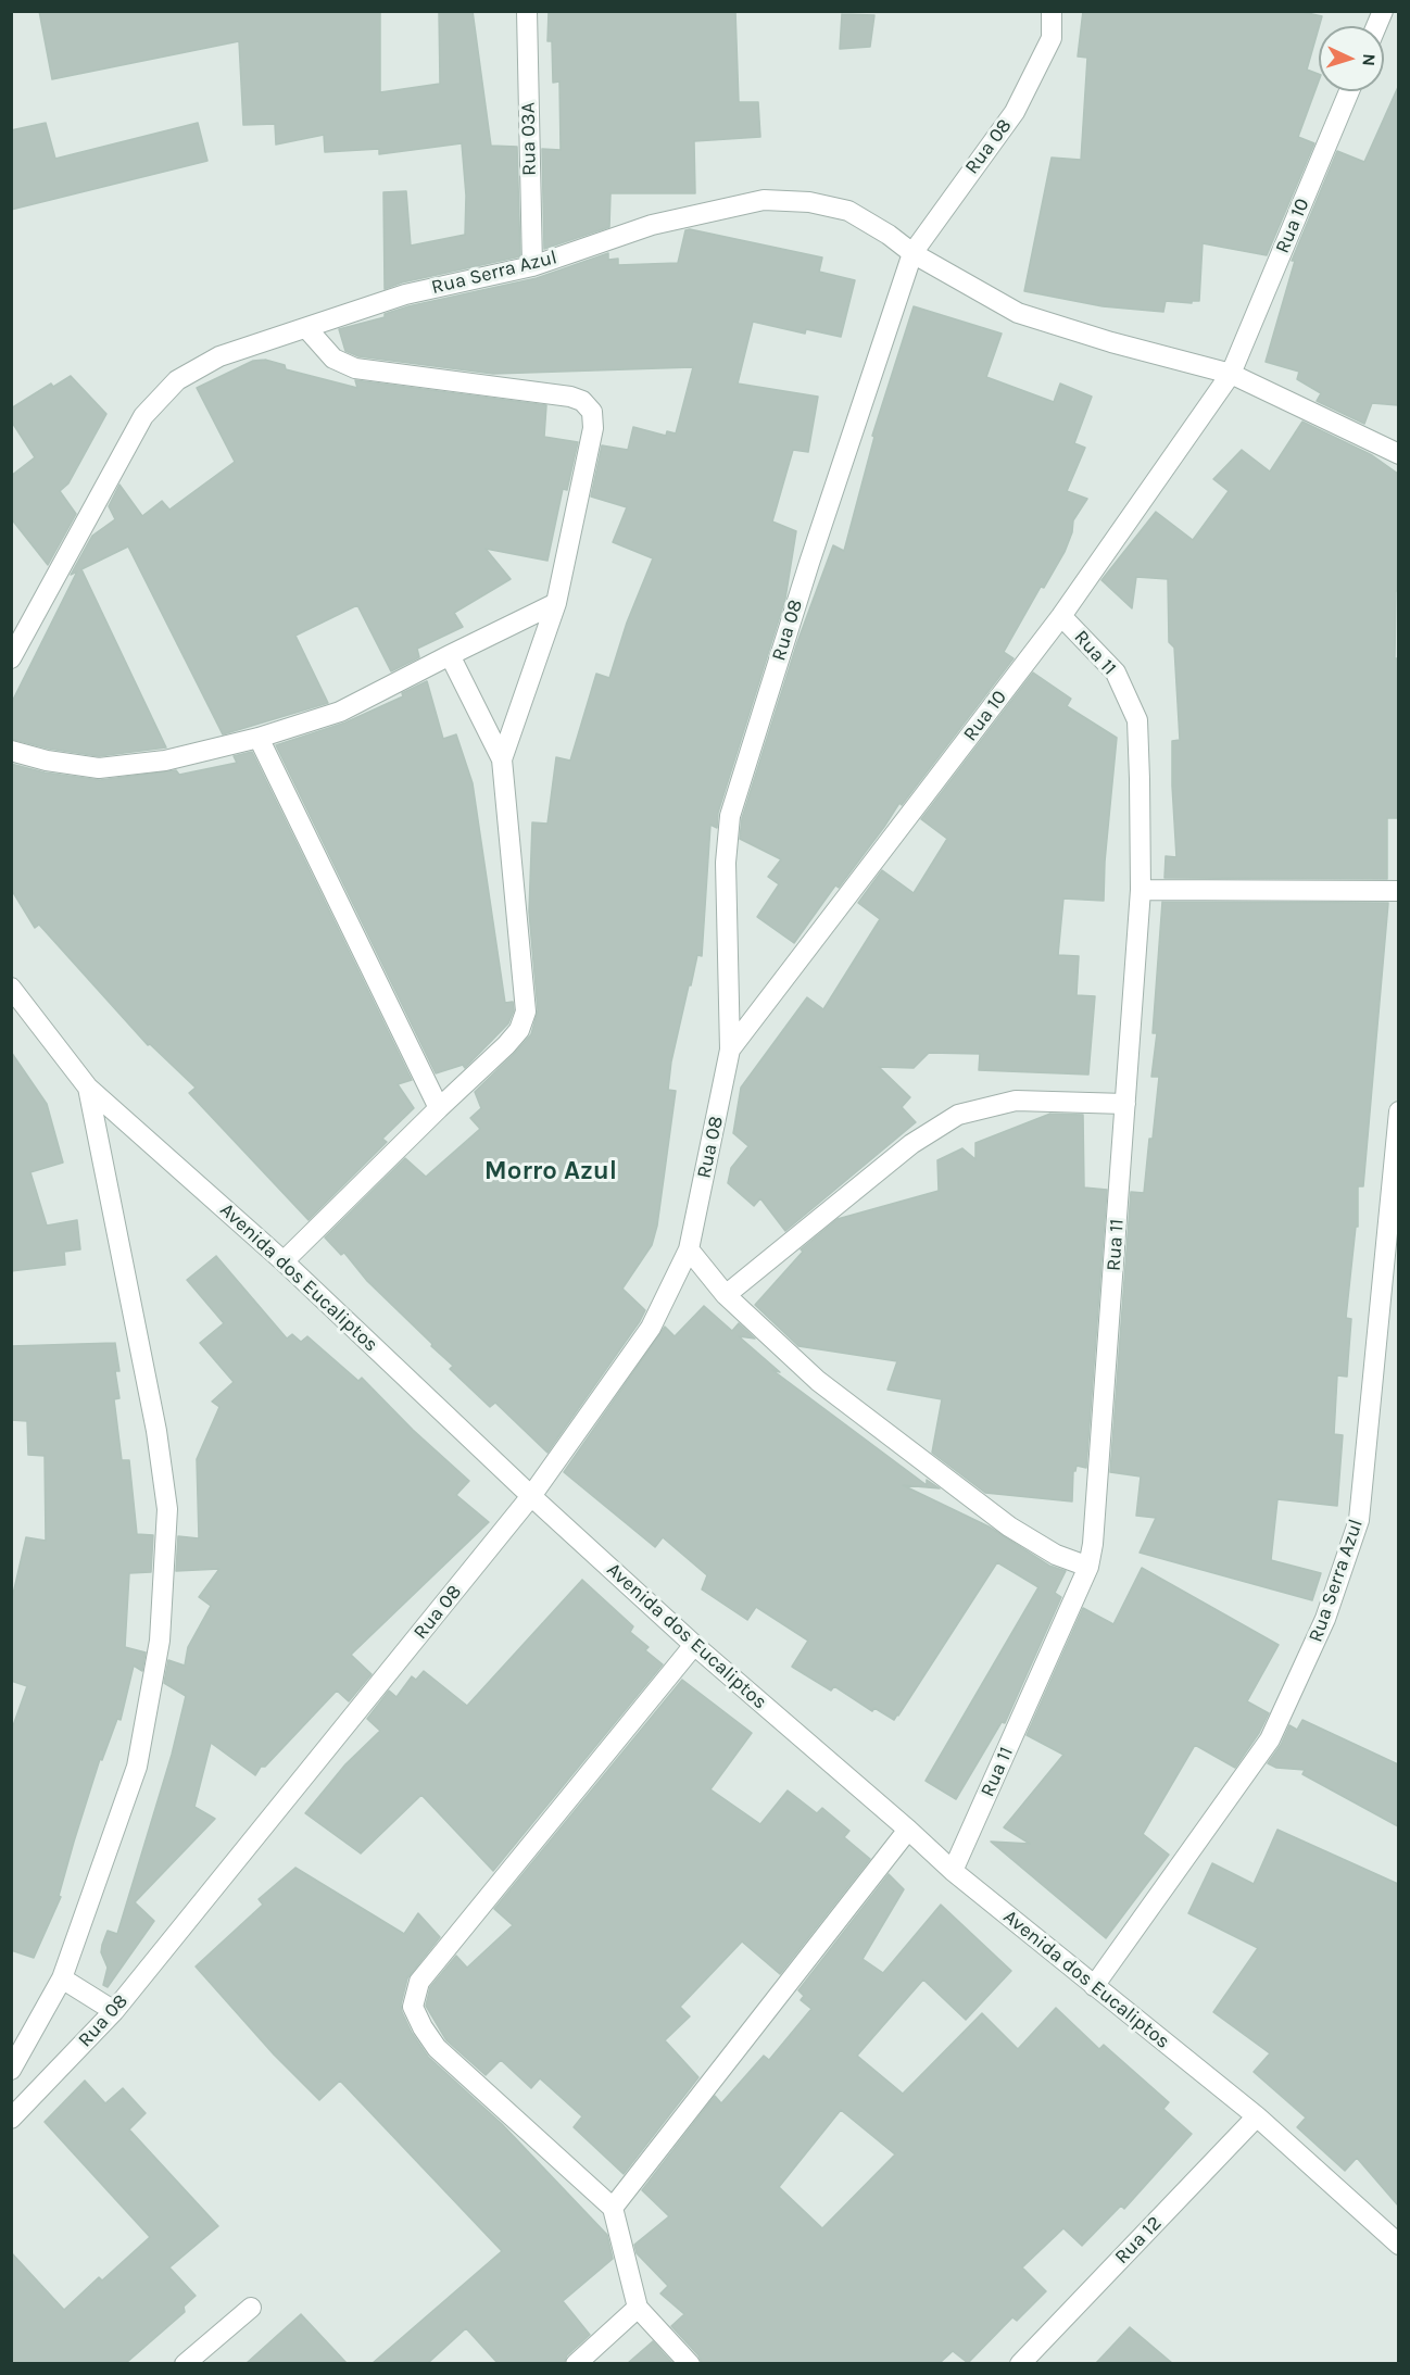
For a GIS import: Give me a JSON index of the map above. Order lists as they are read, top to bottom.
{
  "streets": {
    "street": [
      "Rua 03A",
      "Rua 08",
      "Rua 10",
      "Rua Serra Azul",
      "Rua 11",
      "Avenida dos Eucaliptos",
      "Rua 12"
    ]
  },
  "crossings": [
    ["Rua 03A", "Rua Serra Azul"],
    ["Rua 08", "Rua 10"],
    ["Rua 08", "Rua Serra Azul"],
    ["Rua 08", "Avenida dos Eucaliptos"],
    ["Rua 10", "Rua Serra Azul"],
    ["Rua 10", "Rua 11"],
    ["Rua Serra Azul", "Avenida dos Eucaliptos"],
    ["Rua 11", "Avenida dos Eucaliptos"],
    ["Avenida dos Eucaliptos", "Rua 12"]
  ],
  "districts": ["Morro Azul"],
  "north": "right"
}
